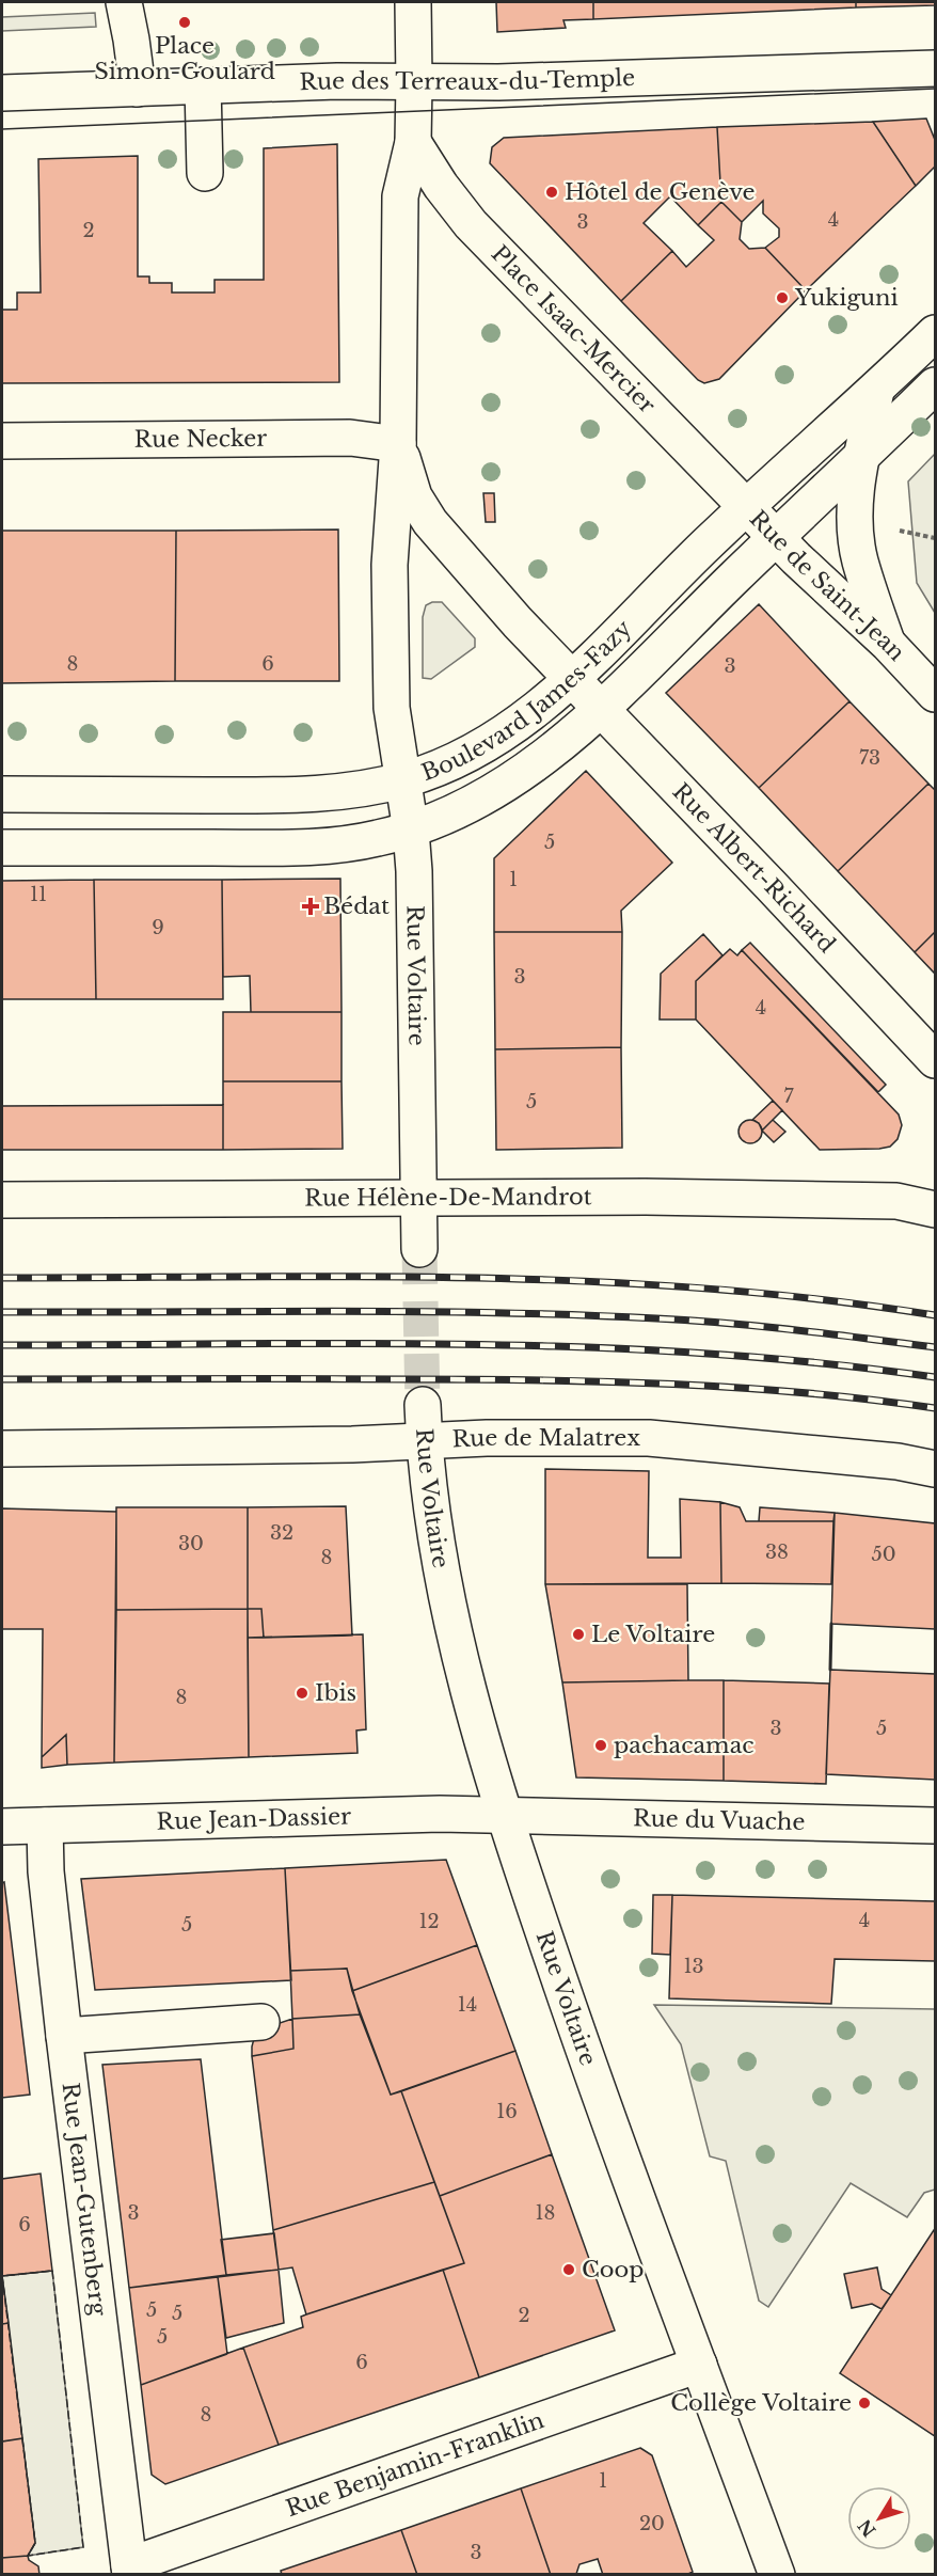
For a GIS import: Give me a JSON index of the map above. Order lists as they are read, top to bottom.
{
  "streets": {
    "main road": [
      "Rue des Terreaux-du-Temple",
      "Place Isaac-Mercier",
      "Rue Necker",
      "Rue de Saint-Jean",
      "Boulevard James-Fazy",
      "Rue Albert-Richard",
      "Rue Voltaire",
      "Rue Hélène-De-Mandrot",
      "Rue de Malatrex",
      "Rue Jean-Dassier",
      "Rue du Vuache",
      "Rue Jean-Gutenberg",
      "Rue Benjamin-Franklin"
    ]
  },
  "crossings": [
    ["Place Isaac-Mercier", "Rue de Saint-Jean"],
    ["Place Isaac-Mercier", "Boulevard James-Fazy"],
    ["Rue de Saint-Jean", "Boulevard James-Fazy"],
    ["Boulevard James-Fazy", "Rue Albert-Richard"],
    ["Boulevard James-Fazy", "Rue Voltaire"],
    ["Rue Voltaire", "Rue Hélène-De-Mandrot"],
    ["Rue Voltaire", "Rue de Malatrex"],
    ["Rue Voltaire", "Rue Jean-Dassier"],
    ["Rue Voltaire", "Rue du Vuache"],
    ["Rue Voltaire", "Rue Benjamin-Franklin"],
    ["Rue Jean-Dassier", "Rue du Vuache"],
    ["Rue Jean-Dassier", "Rue Jean-Gutenberg"],
    ["Rue Jean-Gutenberg", "Rue Benjamin-Franklin"]
  ],
  "places": {
    "other": [
      "Place Simon-Goulard",
      "Hôtel de Genève",
      "Yukiguni",
      "Le Voltaire",
      "Ibis",
      "pachacamac",
      "Coop",
      "Collège Voltaire"
    ],
    "health": ["Bédat"]
  },
  "house_numbers": [
    "4",
    "3",
    "2",
    "8",
    "6",
    "3",
    "73",
    "5",
    "1",
    "11",
    "9",
    "3",
    "4",
    "7",
    "5",
    "32",
    "30",
    "38",
    "50",
    "8",
    "8",
    "3",
    "5",
    "4",
    "12",
    "5",
    "13",
    "14",
    "16",
    "3",
    "18",
    "6",
    "5",
    "5",
    "2",
    "5",
    "6",
    "8",
    "1",
    "20",
    "3"
  ],
  "north": "bottom left"
}
